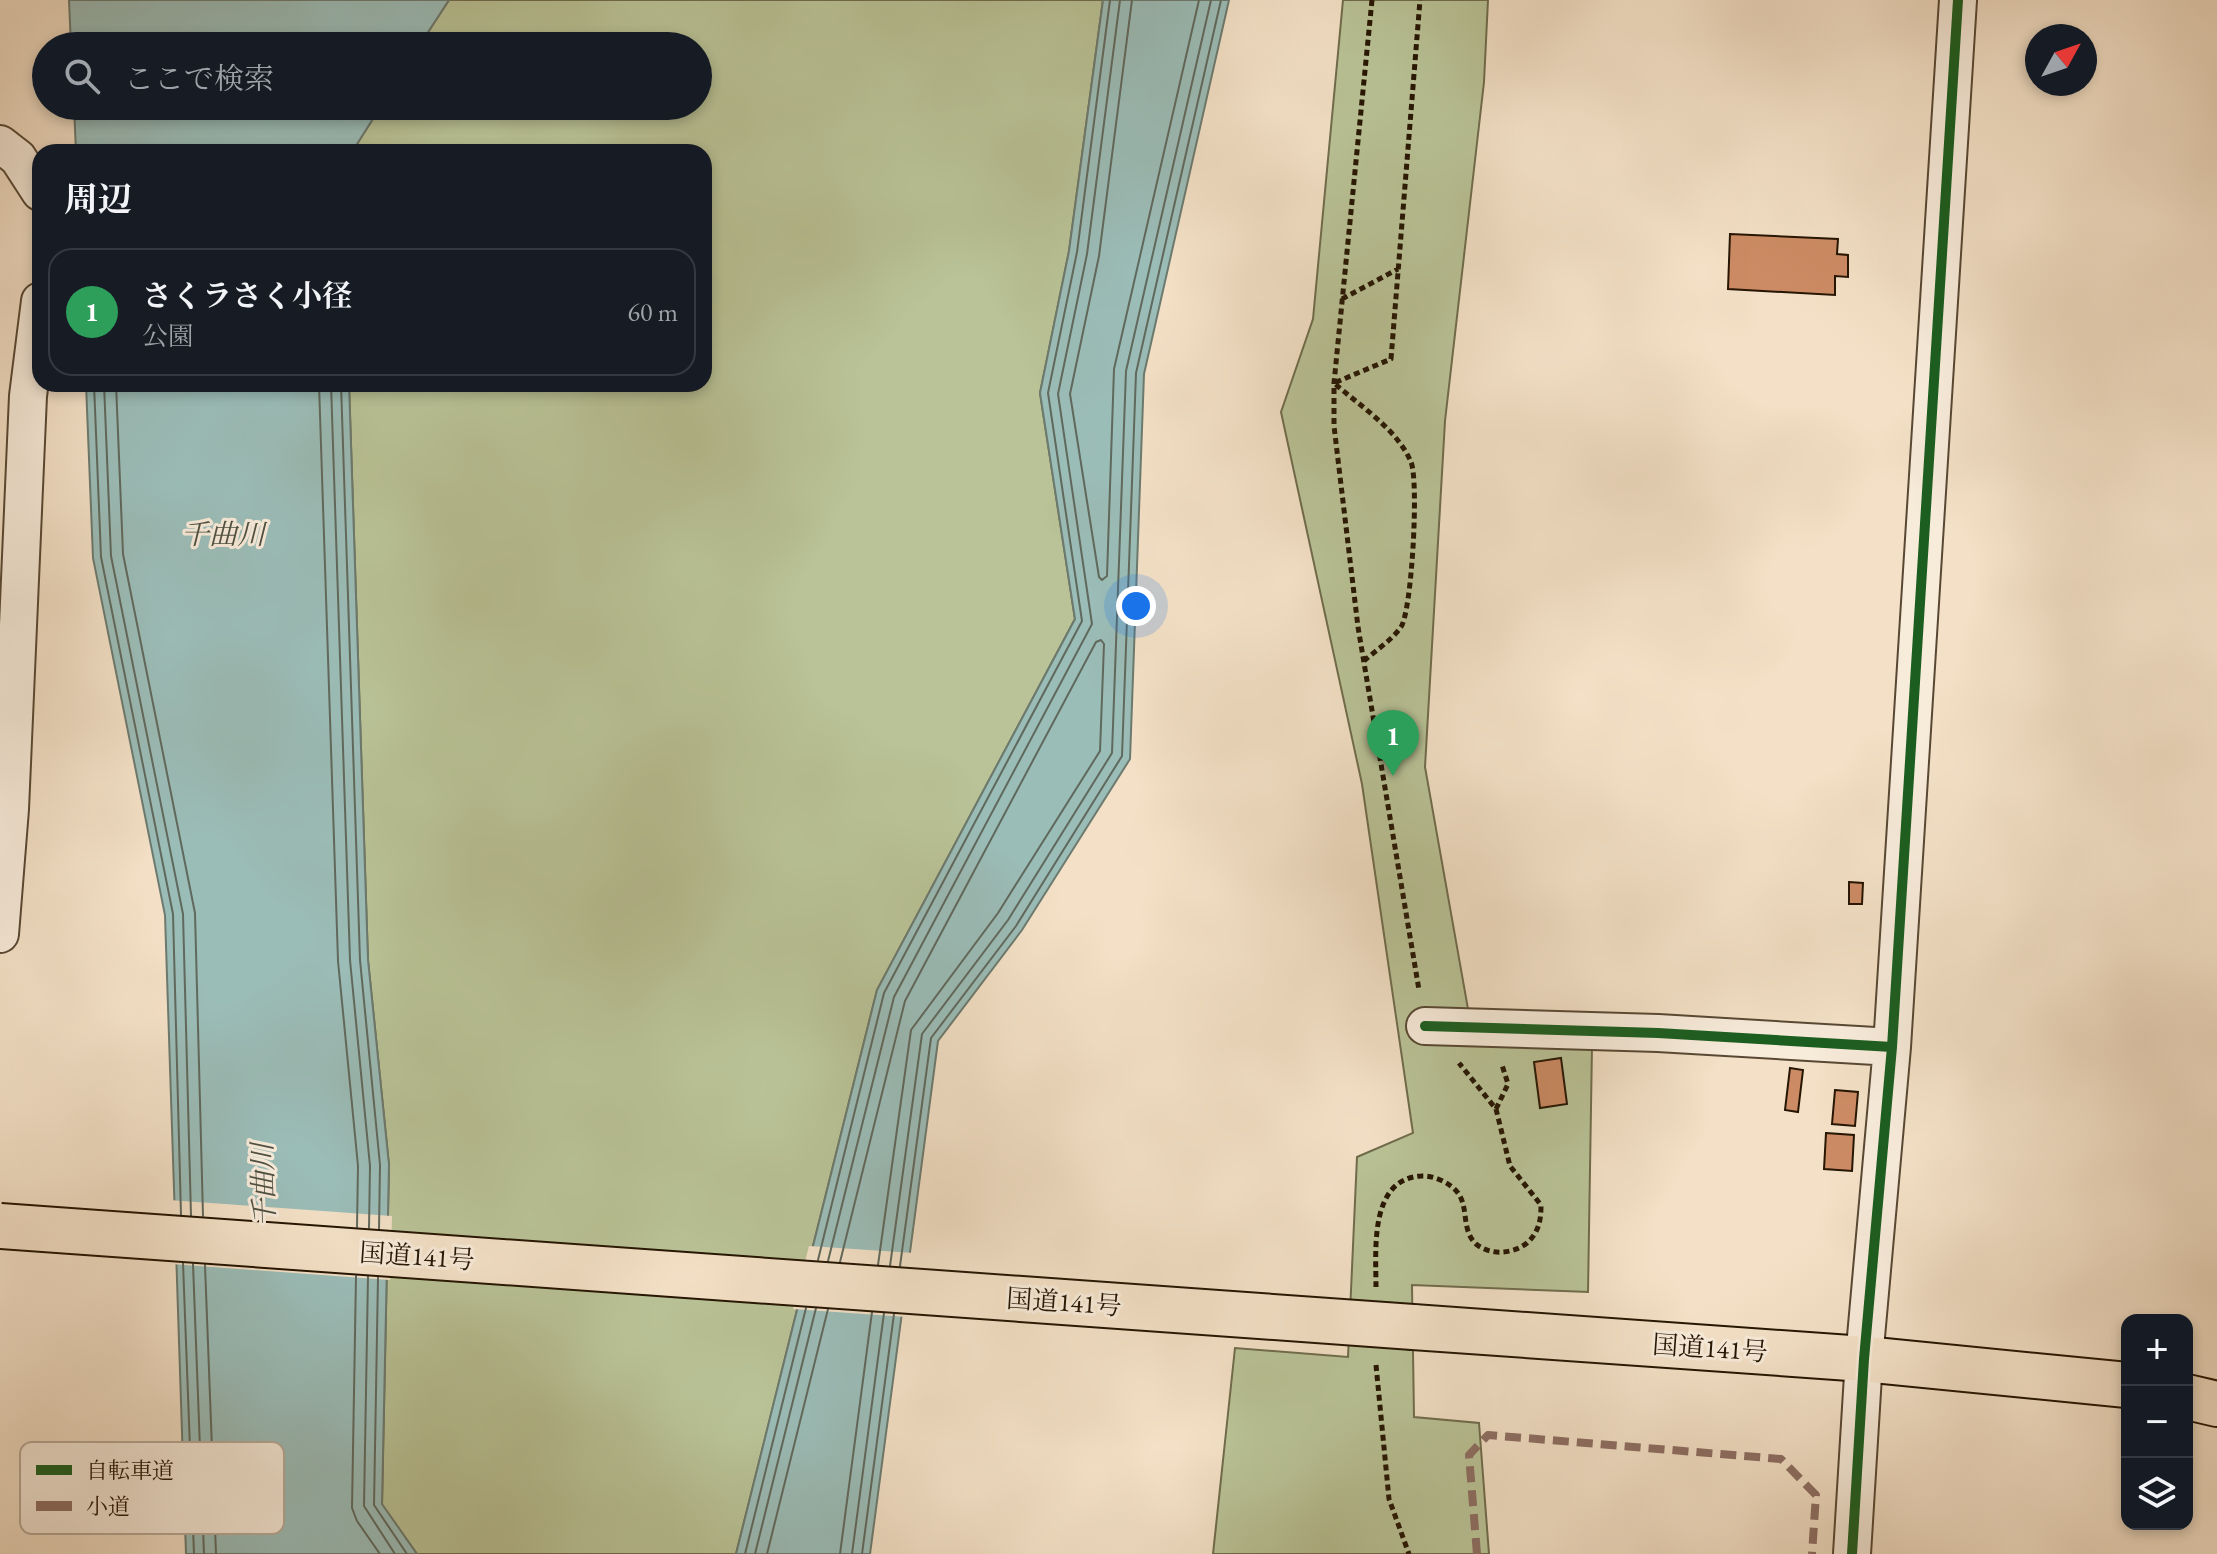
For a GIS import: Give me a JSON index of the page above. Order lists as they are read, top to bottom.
{
  "streets": {
    "highway": ["国道141号"]
  },
  "water": ["千曲川"],
  "legend": ["自転車道", "小道"],
  "north": "top right",
  "page": {
    "search": "ここで検索",
    "heading": "周辺",
    "list": [
      {
        "mark": "1",
        "name": "さくラさく小径",
        "note": "公園",
        "value": "60 m"
      }
    ],
    "pins": "1",
    "map_buttons": ["+", "−"]
  }
}
